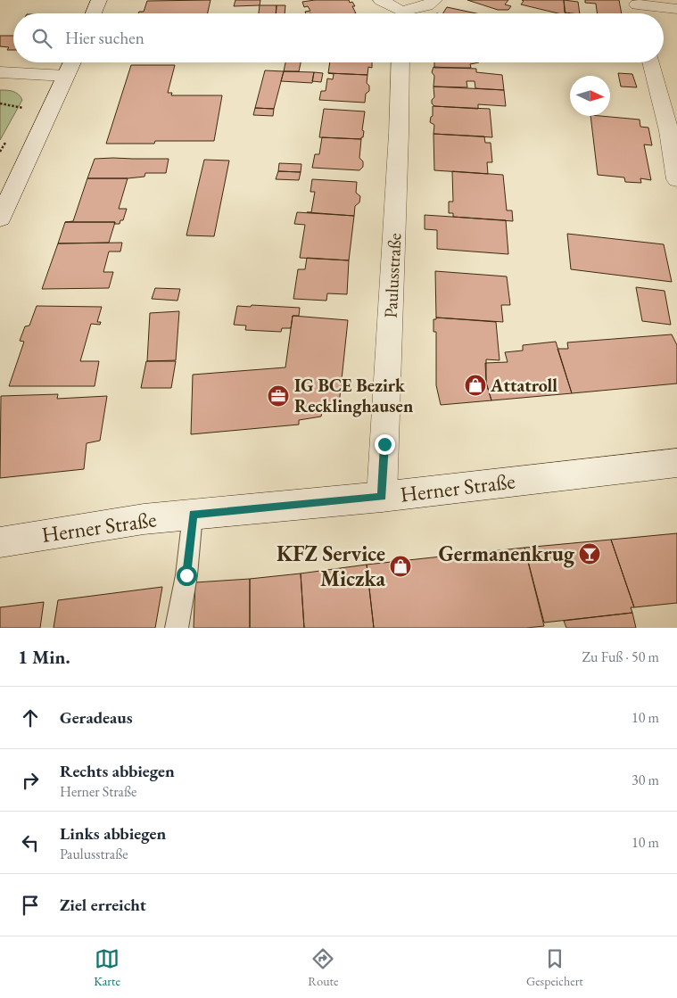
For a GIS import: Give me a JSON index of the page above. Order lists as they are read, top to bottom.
{
  "streets": {
    "street": ["Paulusstraße", "Herner Straße"]
  },
  "crossings": [
    ["Paulusstraße", "Herner Straße"]
  ],
  "places": {
    "shop": ["Attatroll", "KFZ Service Miczka"],
    "office": ["IG BCE Bezirk Recklinghausen"],
    "bar": ["Germanenkrug"]
  },
  "north": "right",
  "page": {
    "search": "Hier suchen",
    "heading": ["1 Min.", "Zu Fuß · 50 m"],
    "list": [
      ["Geradeaus", "10 m"],
      ["Rechts abbiegen", "Herner Straße", "30 m"],
      ["Links abbiegen", "Paulusstraße", "10 m"],
      "Ziel erreicht"
    ],
    "nav": ["Karte", "Route", "Gespeichert"]
  }
}
